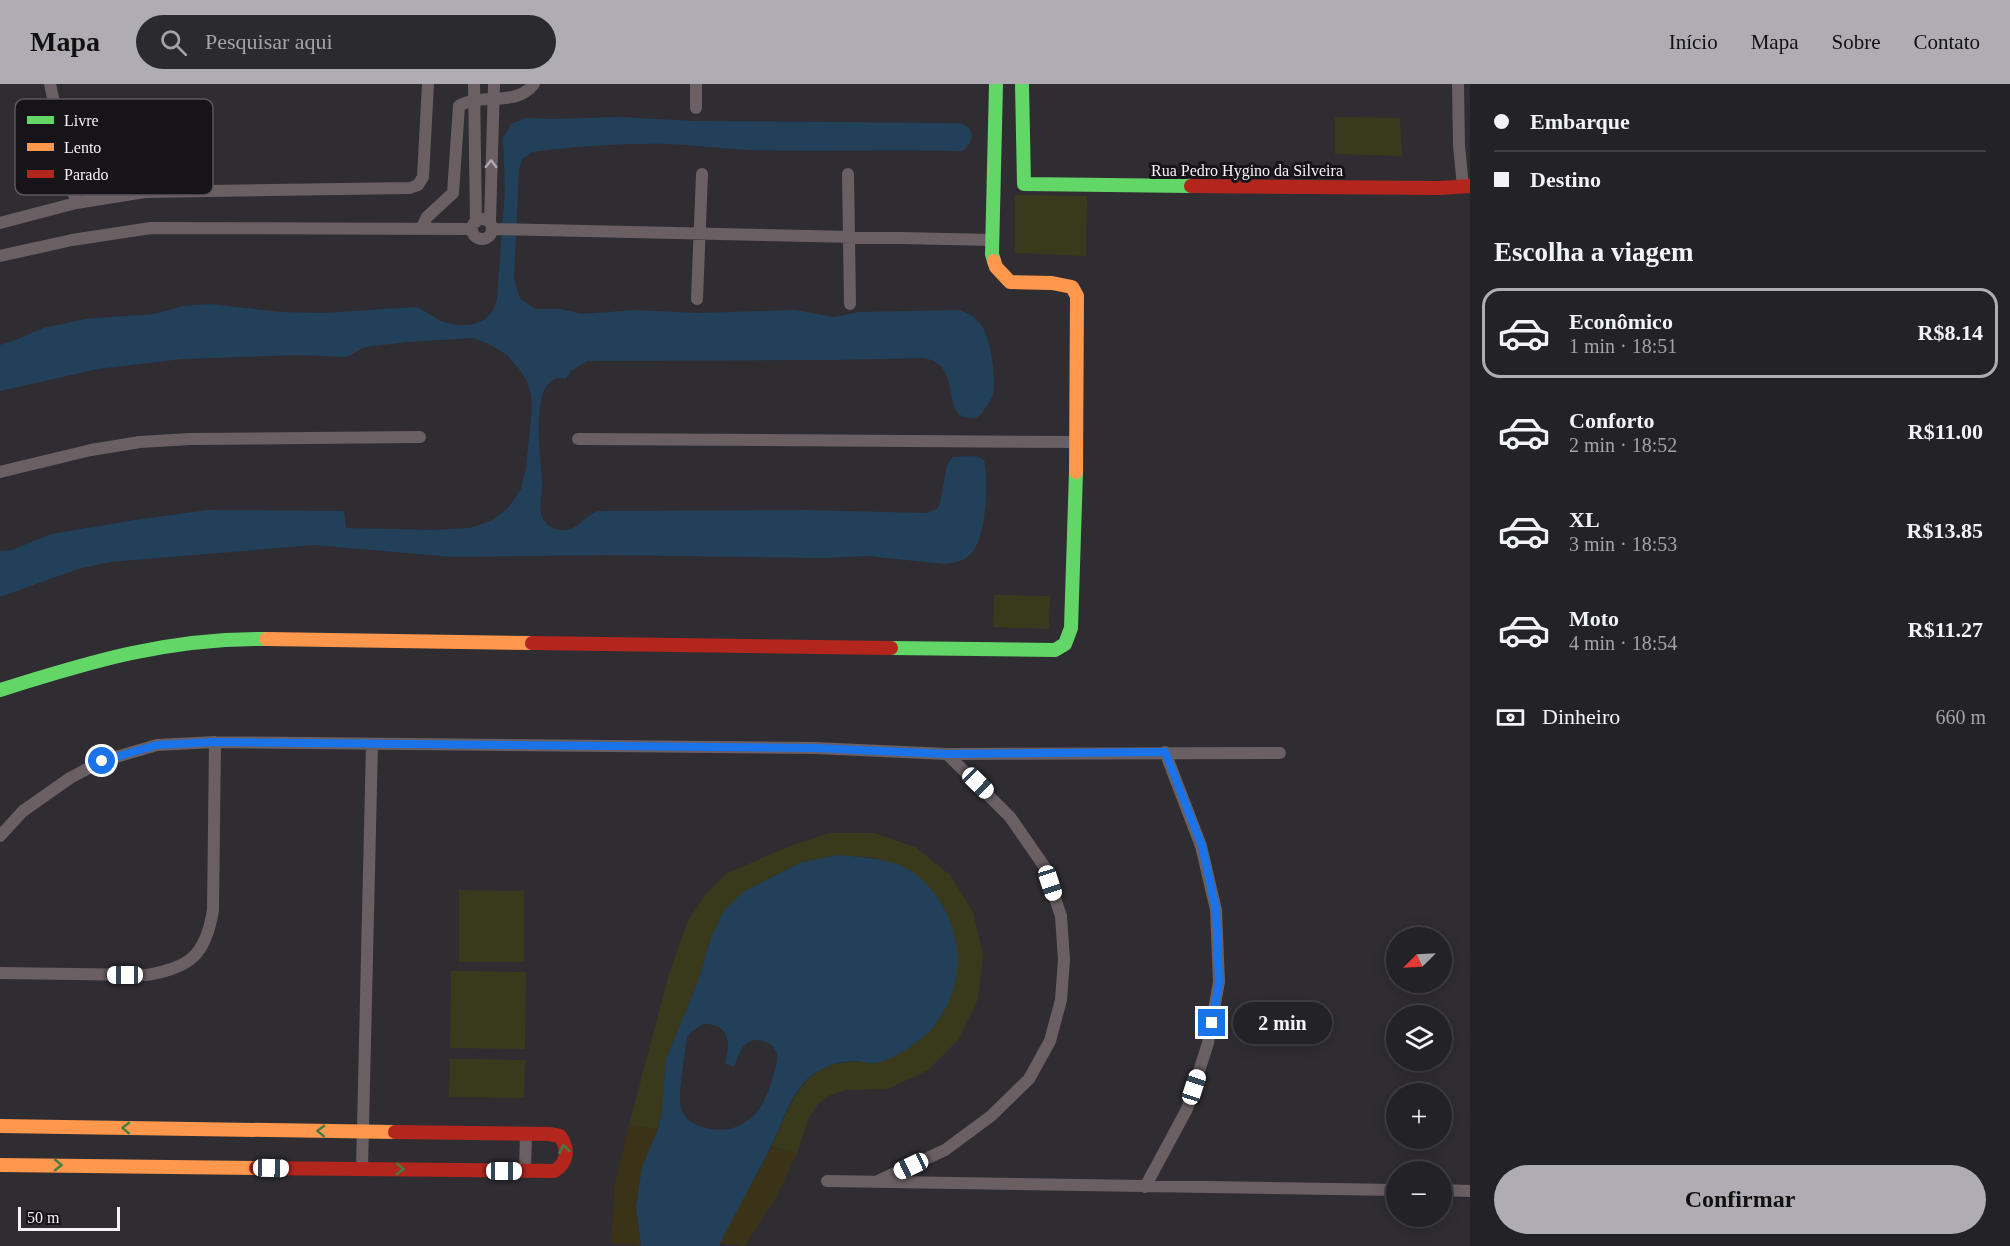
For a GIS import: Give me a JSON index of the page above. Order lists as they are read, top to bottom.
{
  "streets": {
    "street": ["Rua Pedro Hygino da Silveira"]
  },
  "legend": ["Livre", "Lento", "Parado"],
  "scale_bar": "50 m",
  "north": "bottom left",
  "page": {
    "header": "Mapa",
    "search": "Pesquisar aqui",
    "nav": [
      "Início",
      "Mapa",
      "Sobre",
      "Contato"
    ],
    "banner": ["Embarque", "Destino"],
    "heading": "Escolha a viagem",
    "list": [
      {
        "name": "Econômico",
        "note": "1 min · 18:51",
        "value": "R$8.14"
      },
      {
        "name": "Conforto",
        "note": "2 min · 18:52",
        "value": "R$11.00"
      },
      {
        "name": "XL",
        "note": "3 min · 18:53",
        "value": "R$13.85"
      },
      {
        "name": "Moto",
        "note": "4 min · 18:54",
        "value": "R$11.27"
      }
    ],
    "pay": ["Dinheiro", "660 m"],
    "map_buttons": ["+", "−"],
    "bubble": "2 min",
    "buttons": "Confirmar",
    "scale": "50 m"
  }
}
